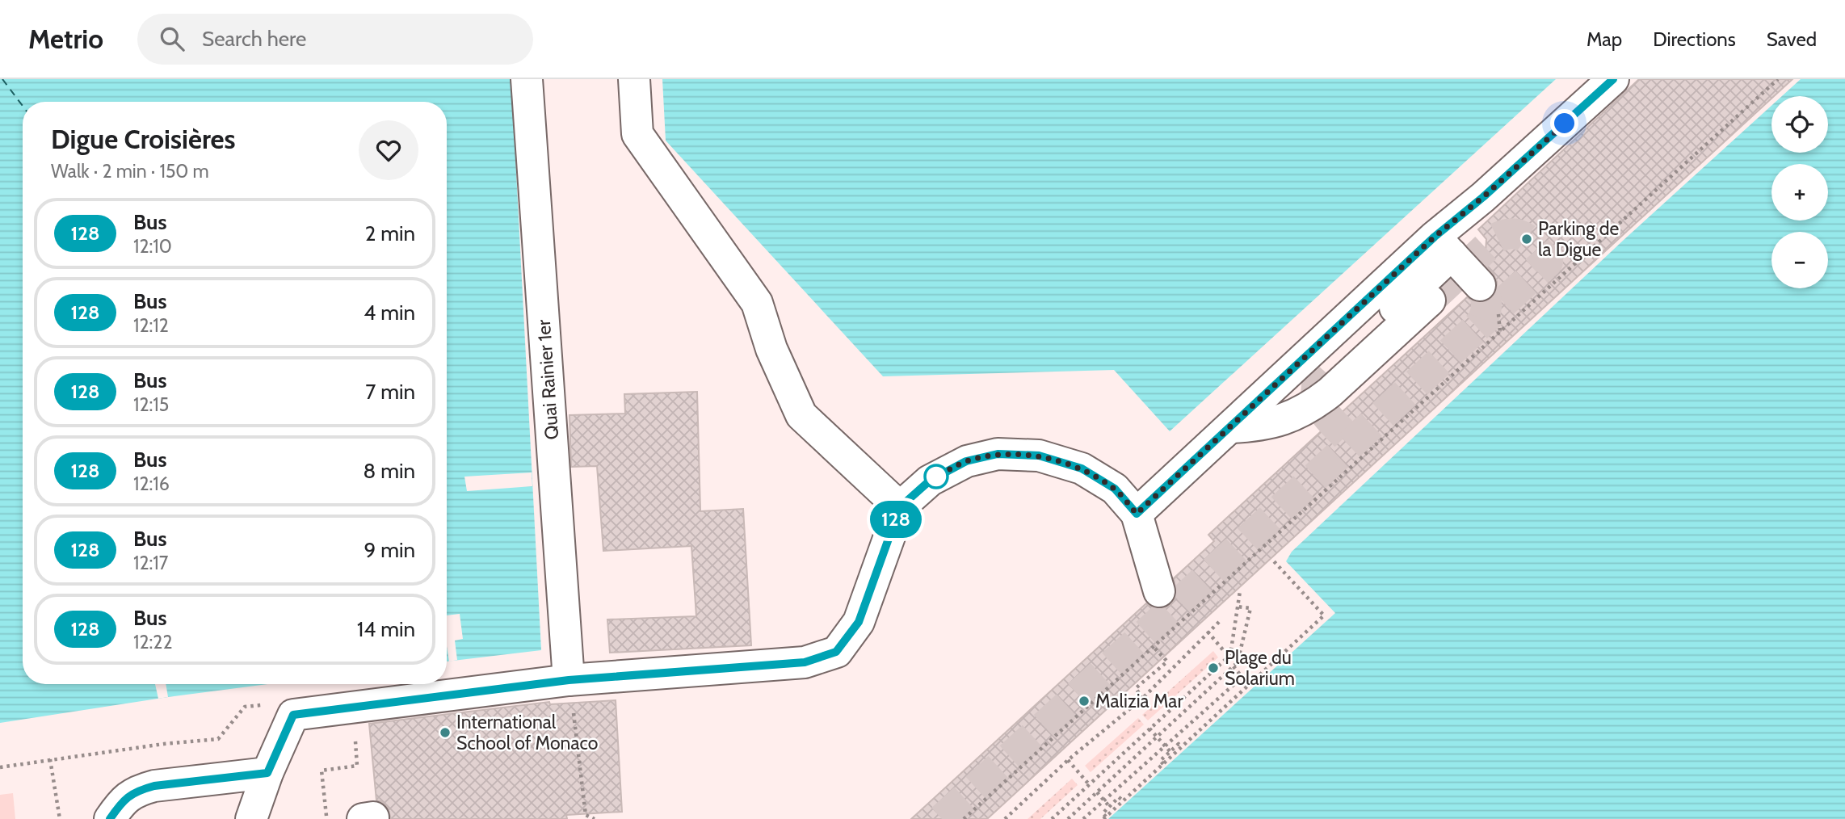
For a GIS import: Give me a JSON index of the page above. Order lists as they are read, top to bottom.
{
  "streets": {
    "lane": ["Quai Rainier 1er"]
  },
  "places": [
    "Parking de la Digue",
    "Plage du Solarium",
    "Malizia Mar",
    "International School of Monaco"
  ],
  "lines": ["bus line 128"],
  "page": {
    "header": "Metrio",
    "search": "Search here",
    "nav": ["Map", "Directions", "Saved"],
    "on_map": "128",
    "map_buttons": ["+", "−"],
    "heading": ["Digue Croisières", "Walk · 2 min · 150 m"],
    "list": [
      {
        "mark": "128",
        "name": "Bus",
        "note": "12:10",
        "value": "2 min"
      },
      {
        "mark": "128",
        "name": "Bus",
        "note": "12:12",
        "value": "4 min"
      },
      {
        "mark": "128",
        "name": "Bus",
        "note": "12:15",
        "value": "7 min"
      },
      {
        "mark": "128",
        "name": "Bus",
        "note": "12:16",
        "value": "8 min"
      },
      {
        "mark": "128",
        "name": "Bus",
        "note": "12:17",
        "value": "9 min"
      },
      {
        "mark": "128",
        "name": "Bus",
        "note": "12:22",
        "value": "14 min"
      }
    ]
  }
}
